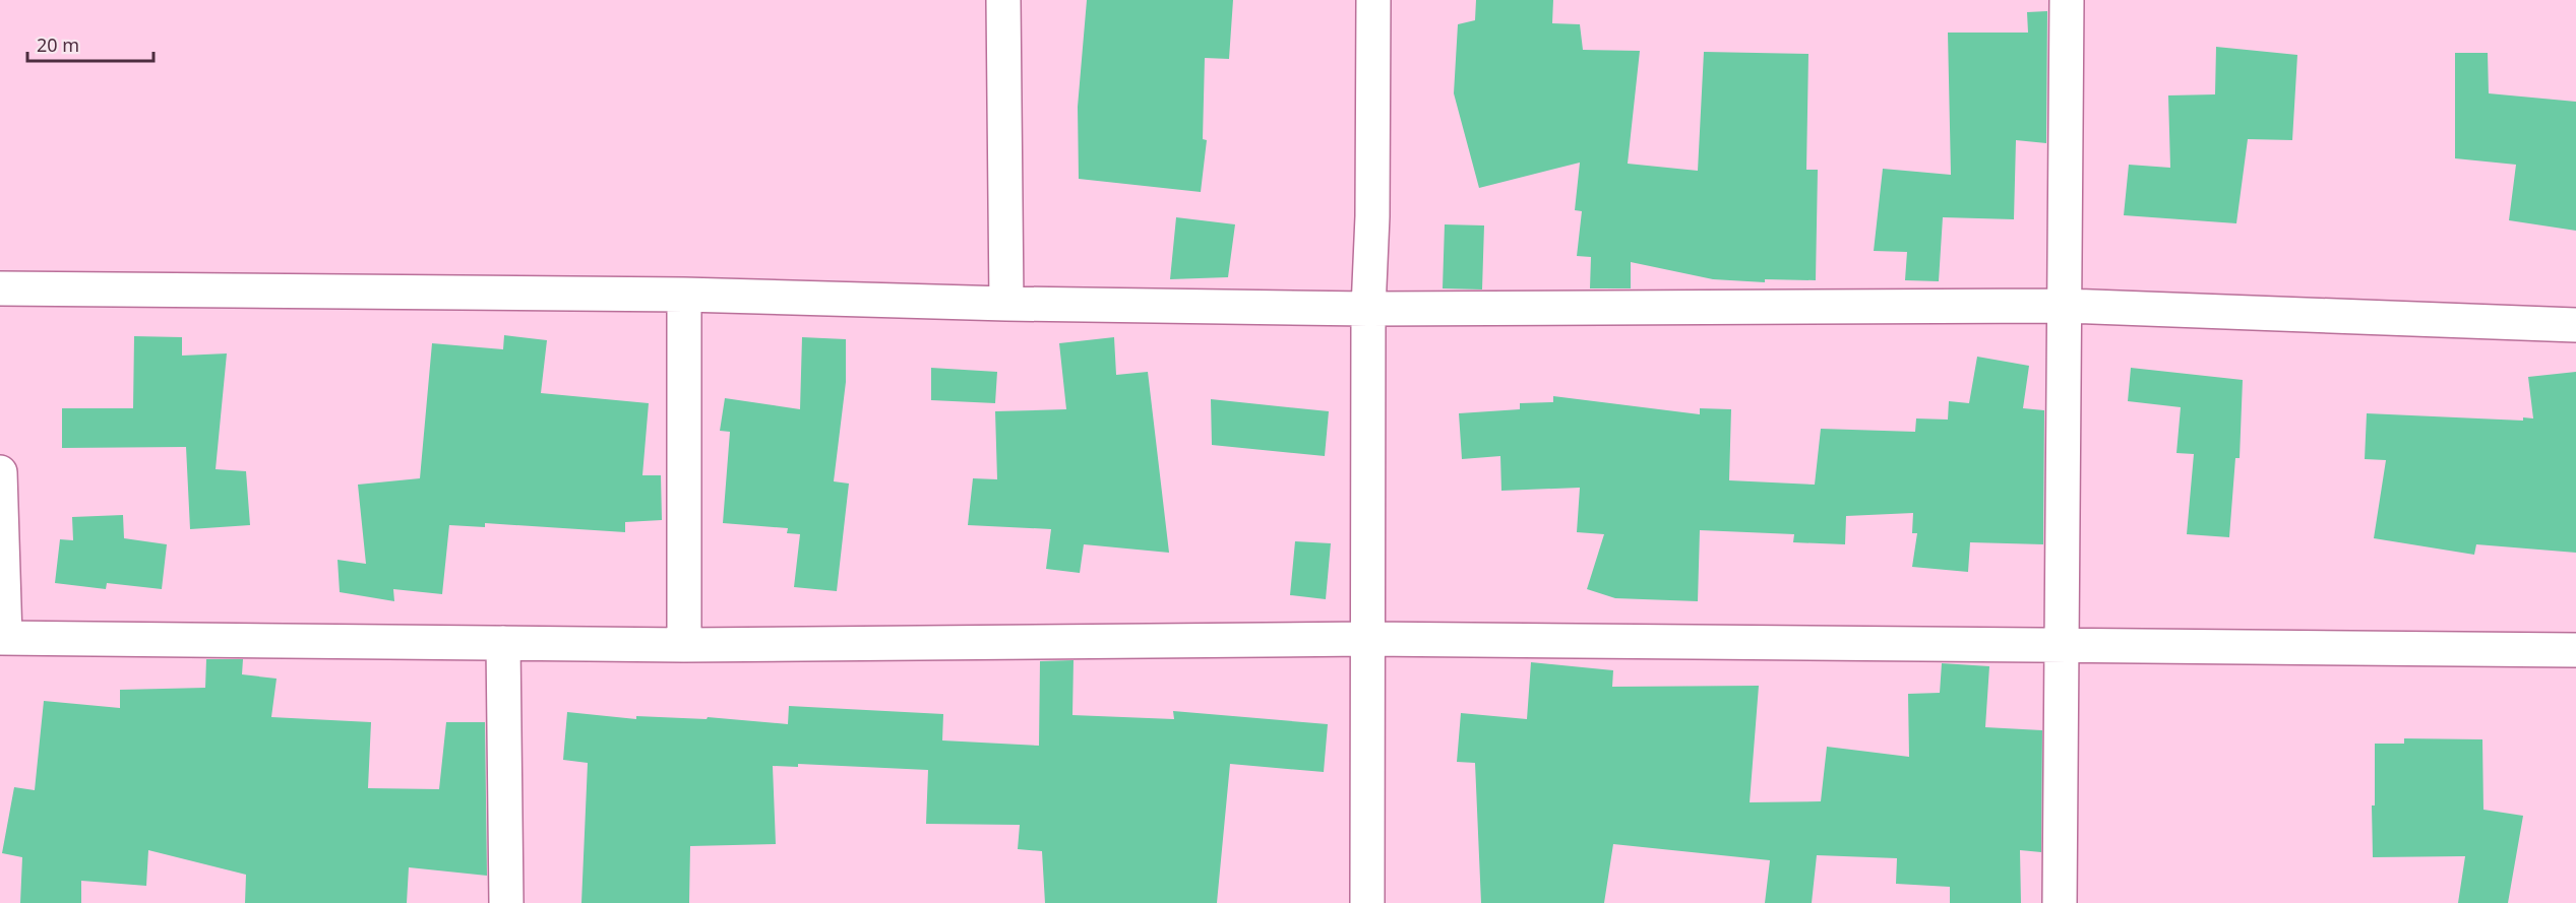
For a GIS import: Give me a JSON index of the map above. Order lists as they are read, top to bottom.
{
  "scale_bar": "20 m"
}
